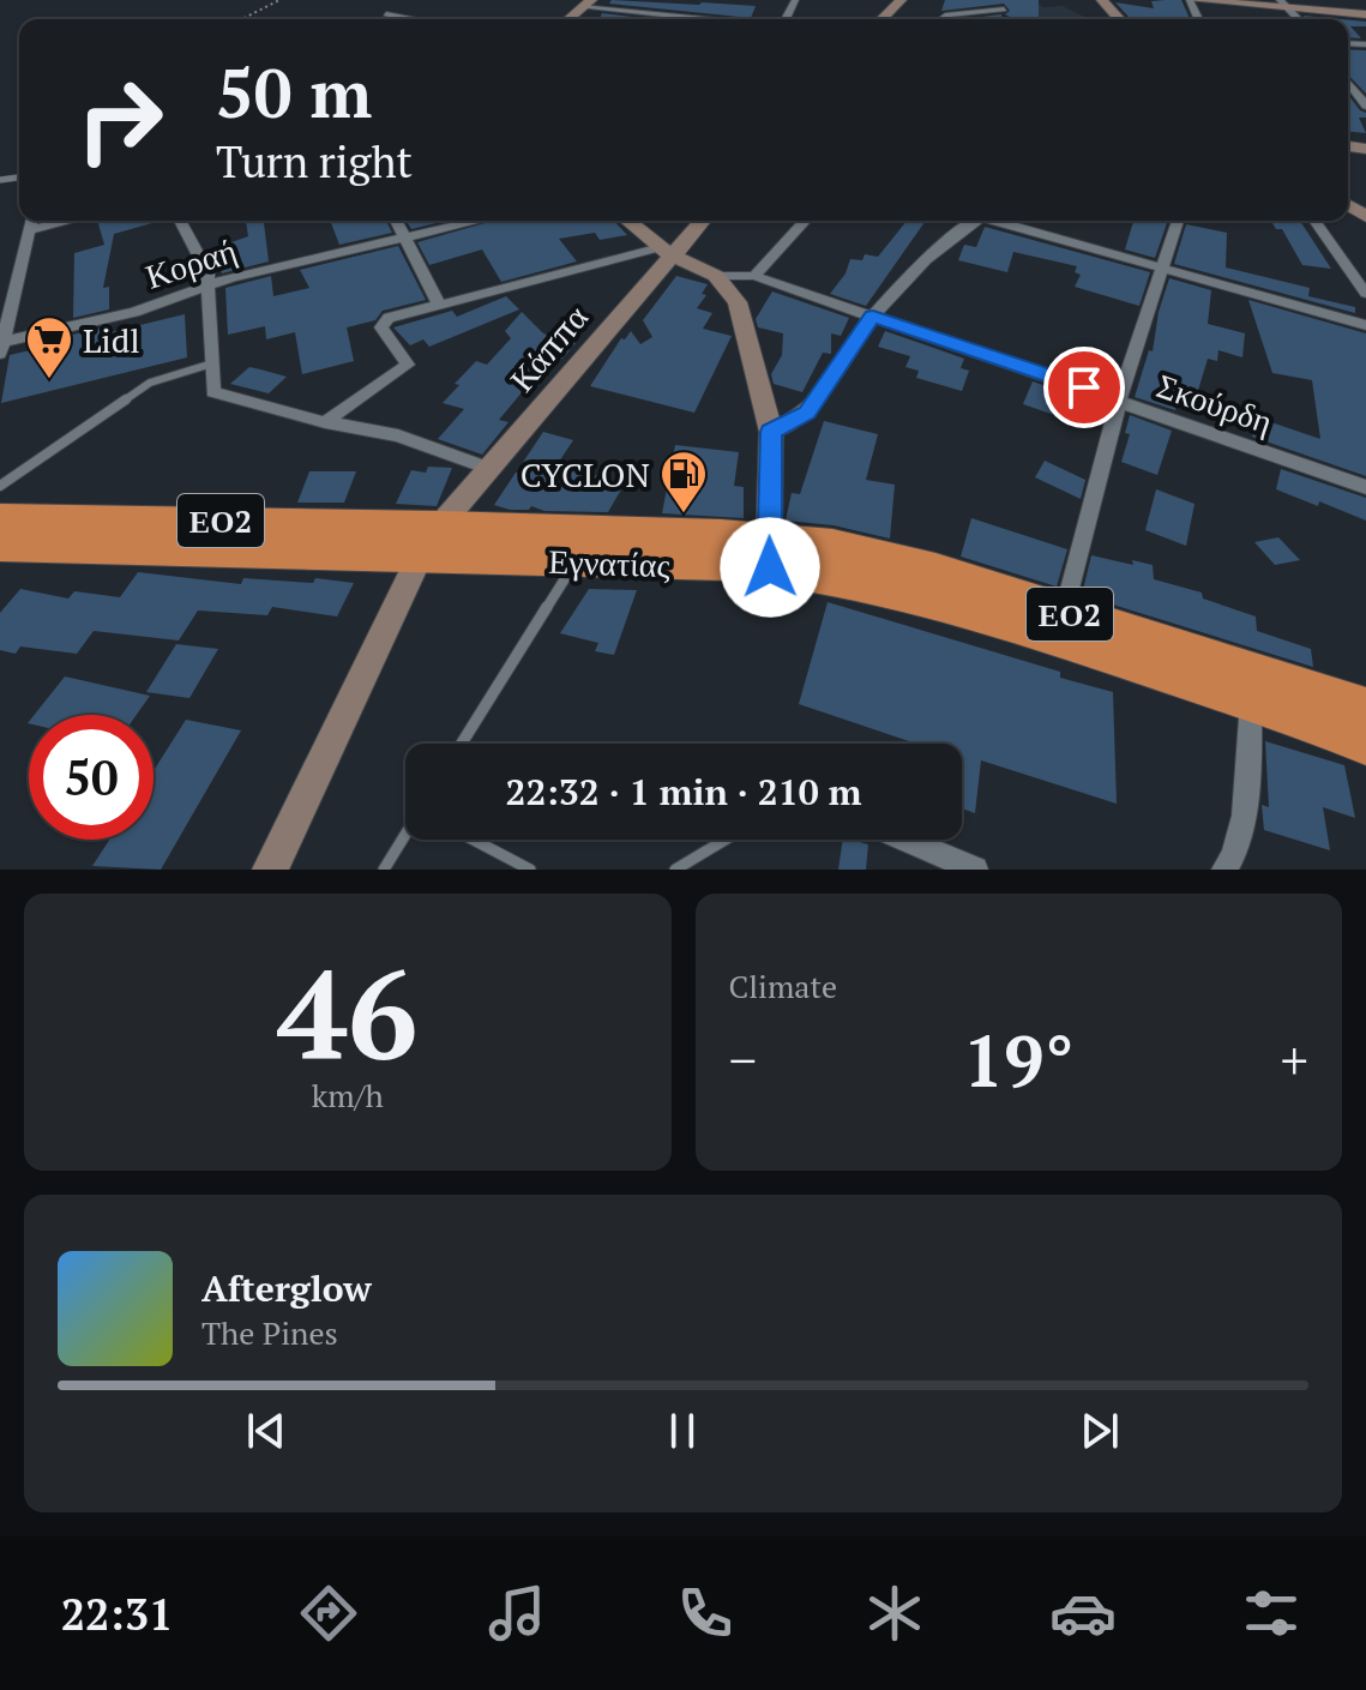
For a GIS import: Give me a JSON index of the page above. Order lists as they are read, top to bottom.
{
  "streets": {
    "highway": ["ΕΟ2", "Εγνατίας"],
    "main road": ["Κάππα"],
    "street": ["Κοραή", "Σκούρδη"]
  },
  "crossings": [
    ["Κάππα", "Εγνατίας"]
  ],
  "places": {
    "supermarket": ["Lidl"],
    "fuel station": ["CYCLON"]
  },
  "page": {
    "turn": ["50 m", "Turn right"],
    "limit": "50",
    "trip": "22:32 · 1 min · 210 m",
    "tile": [
      ["46", "km/h"],
      "Climate"
    ],
    "heat": ["−", "19°", "+"],
    "song": ["Afterglow", "The Pines"],
    "tabs": "22:31"
  }
}
